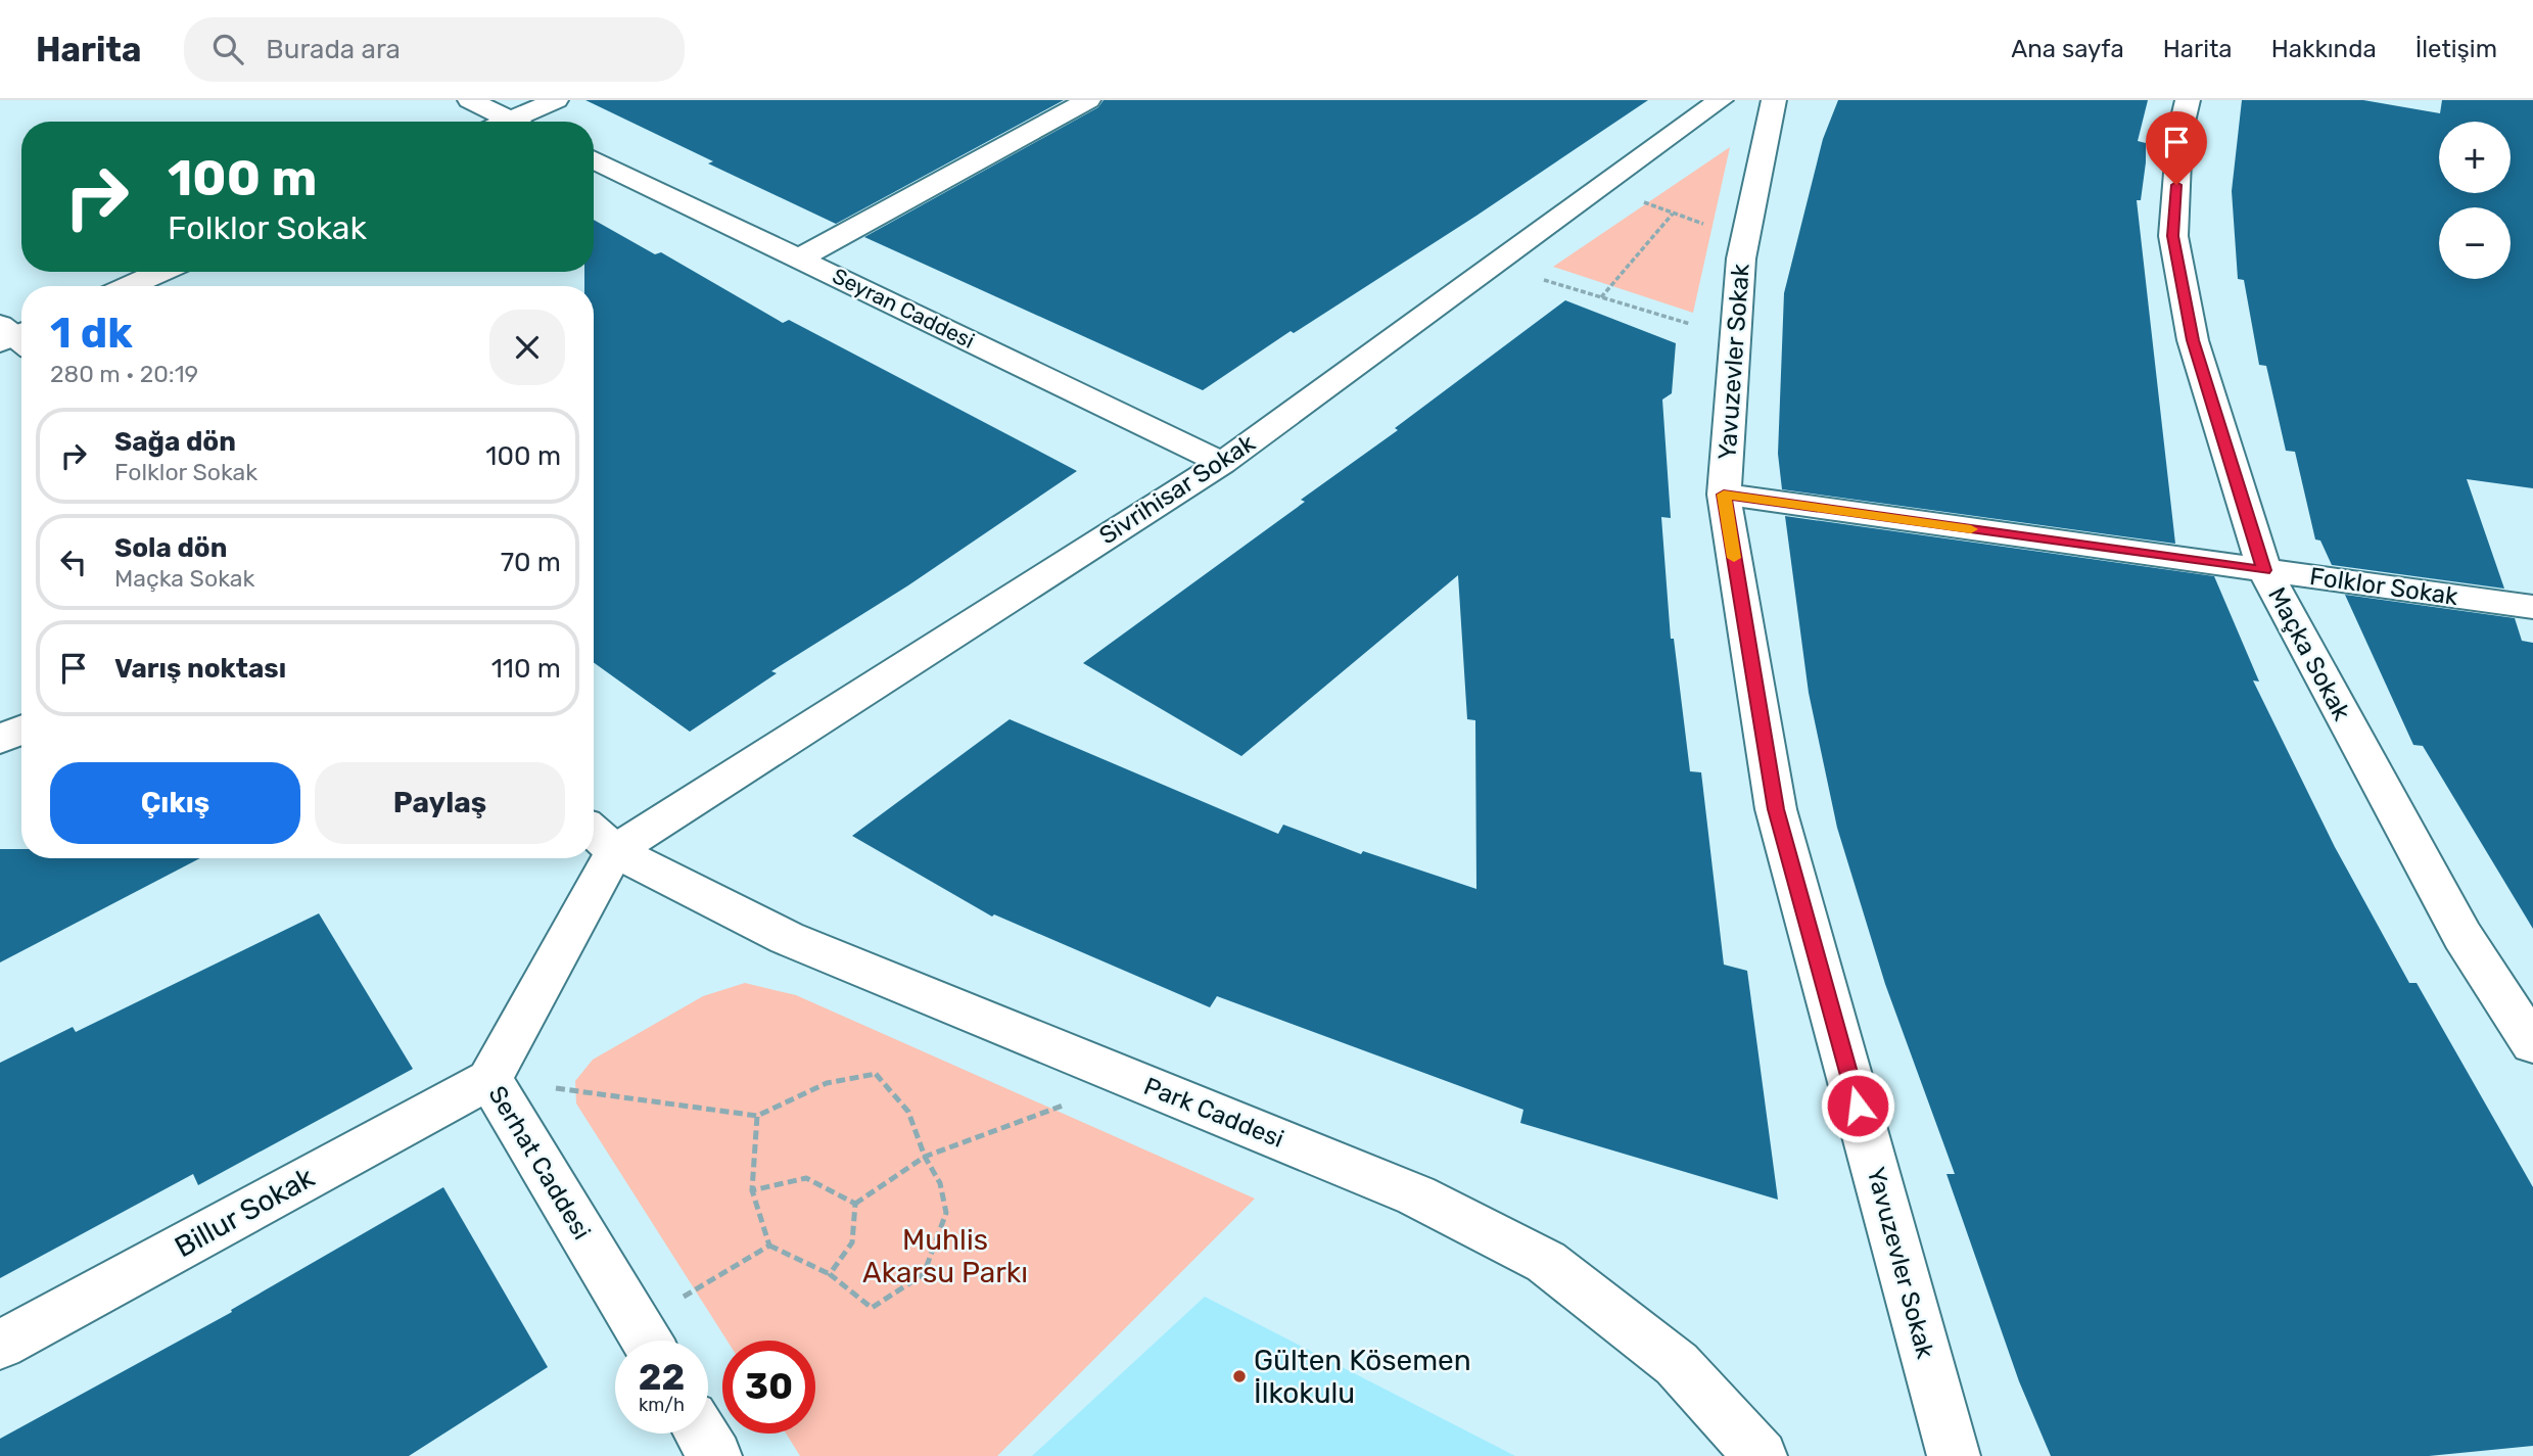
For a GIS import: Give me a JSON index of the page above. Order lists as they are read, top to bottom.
{
  "streets": {
    "street": [
      "Seyran Caddesi",
      "Yavuzevler Sokak",
      "Sivrihisar Sokak",
      "Folklor Sokak",
      "Maçka Sokak",
      "Park Caddesi",
      "Serhat Caddesi",
      "Billur Sokak"
    ]
  },
  "crossings": [
    ["Seyran Caddesi", "Sivrihisar Sokak"],
    ["Yavuzevler Sokak", "Folklor Sokak"],
    ["Sivrihisar Sokak", "Park Caddesi"],
    ["Folklor Sokak", "Maçka Sokak"],
    ["Serhat Caddesi", "Billur Sokak"]
  ],
  "parks": ["Muhlis Akarsu Parkı"],
  "places": ["Gülten Kösemen İlkokulu"],
  "page": {
    "header": "Harita",
    "search": "Burada ara",
    "nav": [
      "Ana sayfa",
      "Harita",
      "Hakkında",
      "İletişim"
    ],
    "map_buttons": ["+", "−"],
    "turn": ["100 m", "Folklor Sokak"],
    "heading": ["1 dk", "280 m · 20:19"],
    "list": [
      {
        "name": "Sağa dön",
        "note": "Folklor Sokak",
        "value": "100 m"
      },
      {
        "name": "Sola dön",
        "note": "Maçka Sokak",
        "value": "70 m"
      },
      {
        "name": "Varış noktası",
        "value": "110 m"
      }
    ],
    "buttons": ["Çıkış", "Paylaş"],
    "speed": "22 km/h",
    "limit": "30"
  }
}
